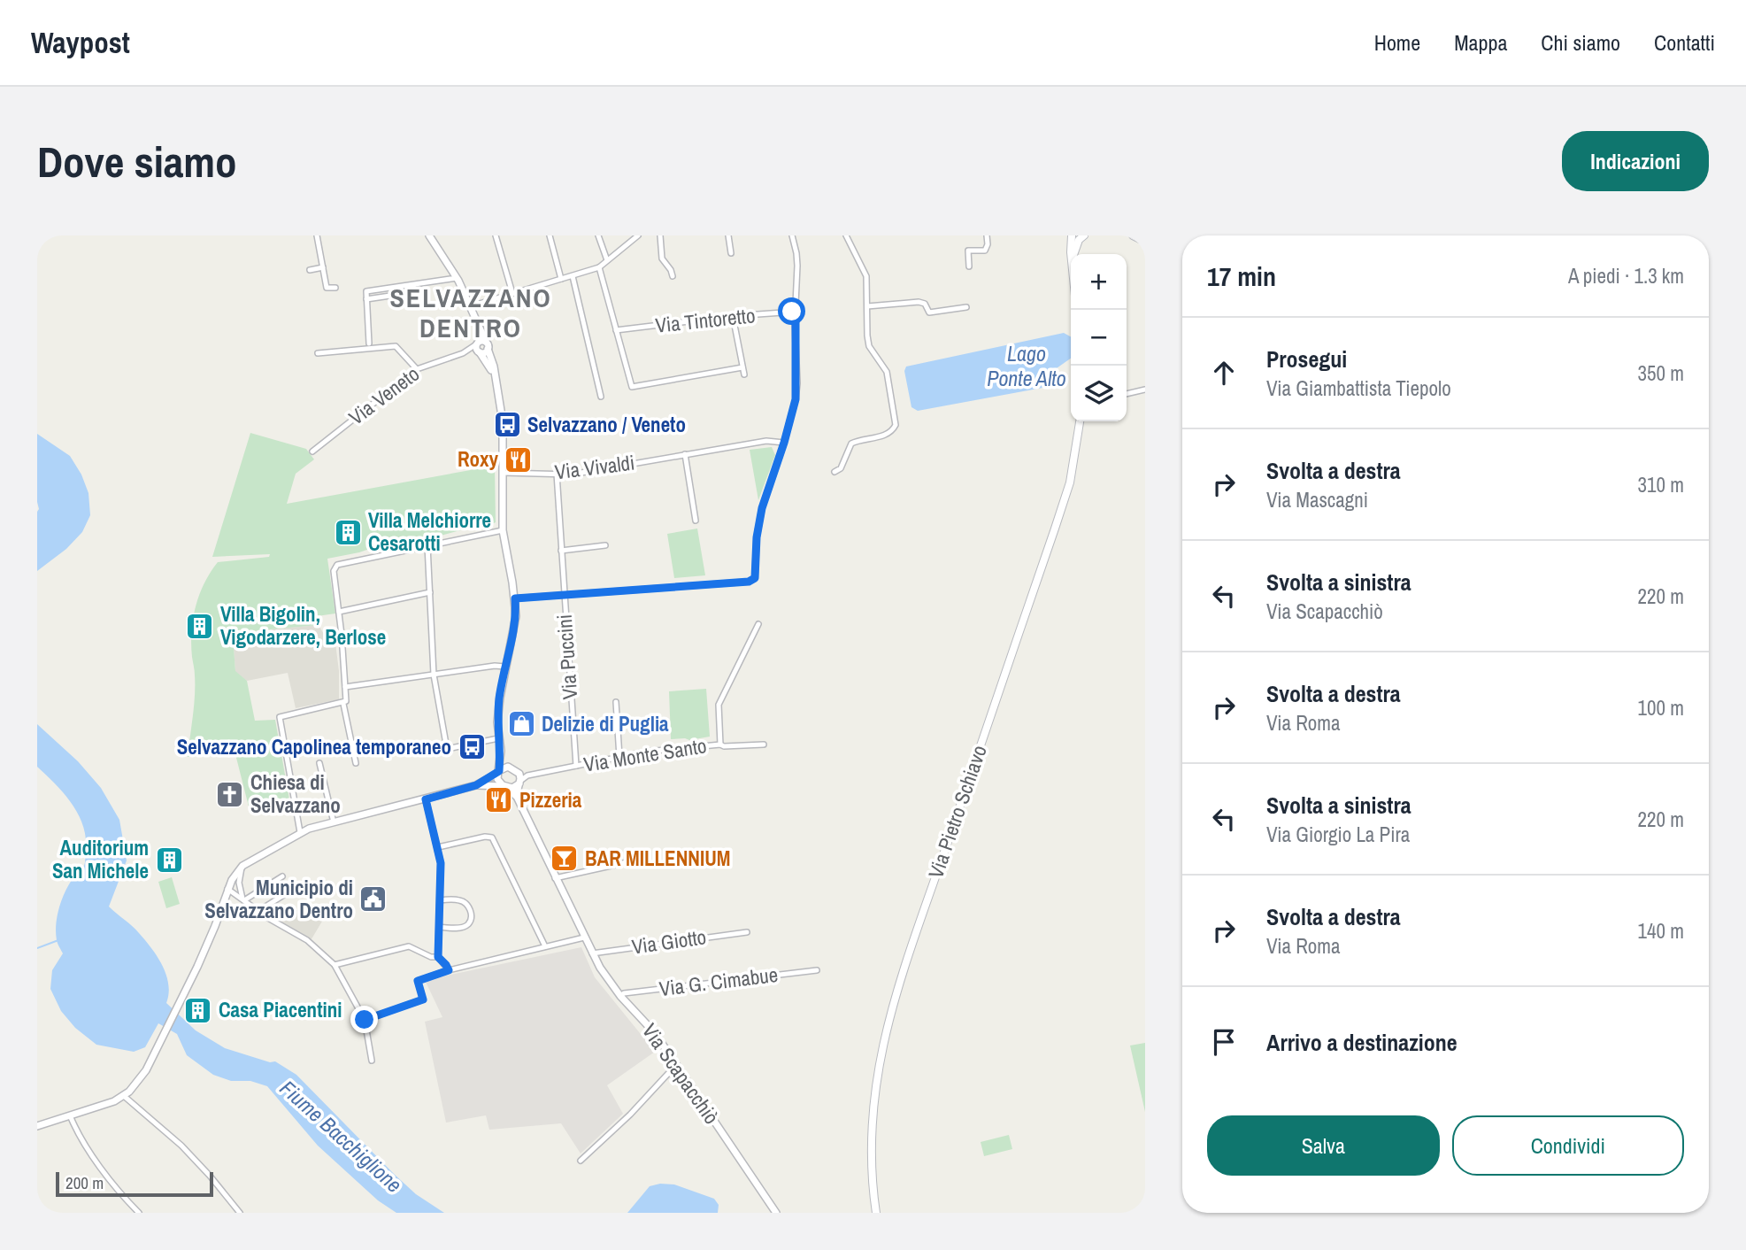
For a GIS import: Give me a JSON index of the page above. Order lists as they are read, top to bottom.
{
  "streets": {
    "main road": ["Via Pietro Schiavo"],
    "street": [
      "Via Tintoretto",
      "Via Veneto",
      "Via Vivaldi",
      "Via Puccini",
      "Via Monte Santo",
      "Via Giotto",
      "Via G. Cimabue",
      "Via Scapacchiò"
    ]
  },
  "crossings": [
    ["Via Vivaldi", "Via Puccini"],
    ["Via Puccini", "Via Monte Santo"],
    ["Via Monte Santo", "Via Scapacchiò"],
    ["Via Giotto", "Via Scapacchiò"],
    ["Via G. Cimabue", "Via Scapacchiò"]
  ],
  "districts": ["SELVAZZANO DENTRO"],
  "water": ["Lago Ponte Alto", "Fiume Bacchiglione"],
  "places": {
    "bus stop": ["Selvazzano / Veneto", "Selvazzano Capolinea temporaneo"],
    "restaurant": ["Roxy", "Pizzeria"],
    "building": [
      "Villa Melchiorre Cesarotti",
      "Villa Bigolin, Vigodarzere, Berlose",
      "Auditorium San Michele",
      "Casa Piacentini"
    ],
    "shop": ["Delizie di Puglia"],
    "church": ["Chiesa di Selvazzano"],
    "bar": ["BAR MILLENNIUM"],
    "public building": ["Municipio di Selvazzano Dentro"]
  },
  "scale_bar": "200 m",
  "page": {
    "header": "Waypost",
    "nav": [
      "Home",
      "Mappa",
      "Chi siamo",
      "Contatti"
    ],
    "buttons": [
      "Indicazioni",
      ["Salva", "Condividi"]
    ],
    "title": "Dove siamo",
    "heading": ["17 min", "A piedi · 1.3 km"],
    "map_buttons": ["+", "−"],
    "list": [
      ["Prosegui", "Via Giambattista Tiepolo", "350 m"],
      ["Svolta a destra", "Via Mascagni", "310 m"],
      ["Svolta a sinistra", "Via Scapacchiò", "220 m"],
      ["Svolta a destra", "Via Roma", "100 m"],
      ["Svolta a sinistra", "Via Giorgio La Pira", "220 m"],
      ["Svolta a destra", "Via Roma", "140 m"],
      "Arrivo a destinazione"
    ],
    "scale": "200 m"
  }
}
